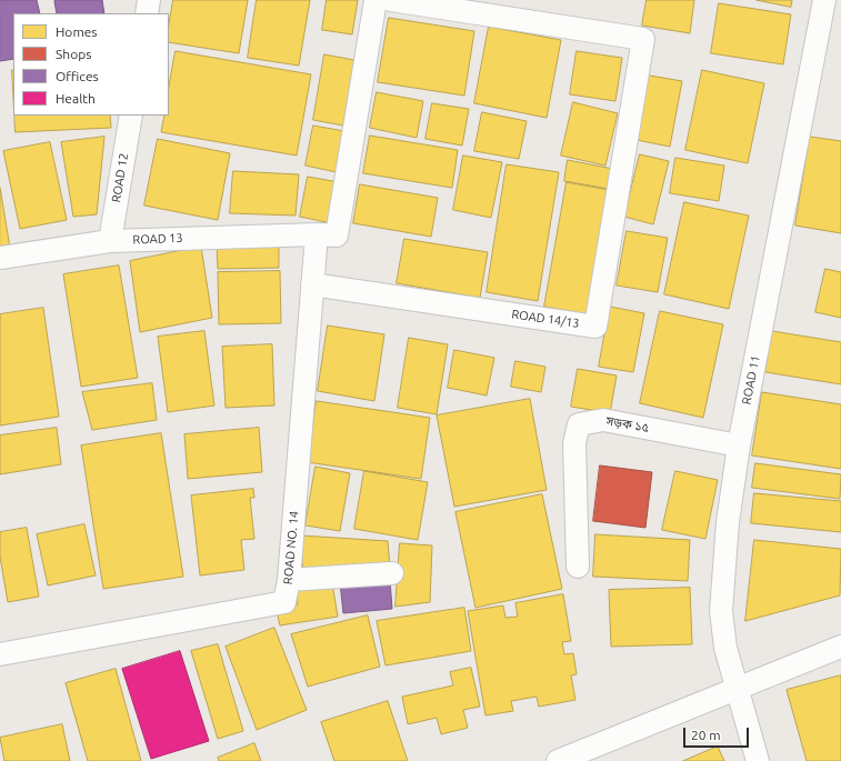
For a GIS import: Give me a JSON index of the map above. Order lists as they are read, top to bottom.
{
  "streets": {
    "street": [
      "ROAD 12",
      "ROAD 13",
      "ROAD 14/13",
      "ROAD 11",
      "সড়ক ১৫",
      "ROAD NO. 14"
    ]
  },
  "crossings": [
    ["ROAD 12", "ROAD 13"],
    ["ROAD 14/13", "ROAD NO. 14"],
    ["ROAD 11", "সড়ক ১৫"]
  ],
  "legend": [
    "Homes",
    "Shops",
    "Offices",
    "Health"
  ],
  "scale_bar": "20 m"
}
